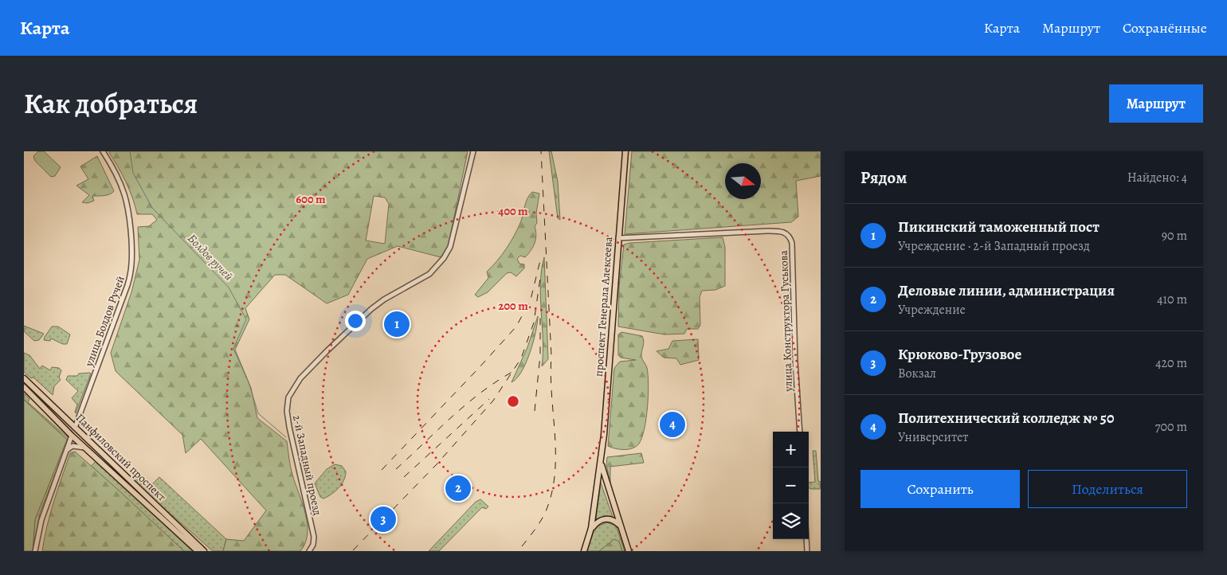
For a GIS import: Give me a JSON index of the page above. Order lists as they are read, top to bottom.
{
  "streets": {
    "main road": ["проспект Генерала Алексеева", "Панфиловский проспект"],
    "street": ["улица Болдов Ручей", "улица Конструктора Гуськова", "2-й Западный проезд"]
  },
  "crossings": [
    ["проспект Генерала Алексеева", "улица Конструктора Гуськова"],
    ["улица Болдов Ручей", "Панфиловский проспект"]
  ],
  "water": ["Болдов ручей"],
  "north": "right",
  "page": {
    "header": "Карта",
    "nav": ["Карта", "Маршрут", "Сохранённые"],
    "title": "Как добраться",
    "buttons": [
      "Маршрут",
      ["Сохранить", "Поделиться"]
    ],
    "heading": ["Рядом", "Найдено: 4"],
    "list": [
      {
        "mark": "1",
        "name": "Пикинский таможенный пост",
        "note": "Учреждение · 2-й Западный проезд",
        "value": "90 m"
      },
      {
        "mark": "2",
        "name": "Деловые линии, администрация",
        "note": "Учреждение",
        "value": "410 m"
      },
      {
        "mark": "3",
        "name": "Крюково-Грузовое",
        "note": "Вокзал",
        "value": "420 m"
      },
      {
        "mark": "4",
        "name": "Политехнический колледж № 50",
        "note": "Университет",
        "value": "700 m"
      }
    ],
    "pins": [
      "1",
      "4",
      "2",
      "3"
    ],
    "map_buttons": ["+", "−"]
  },
  "rings": ["600 m", "400 m", "200 m"]
}
